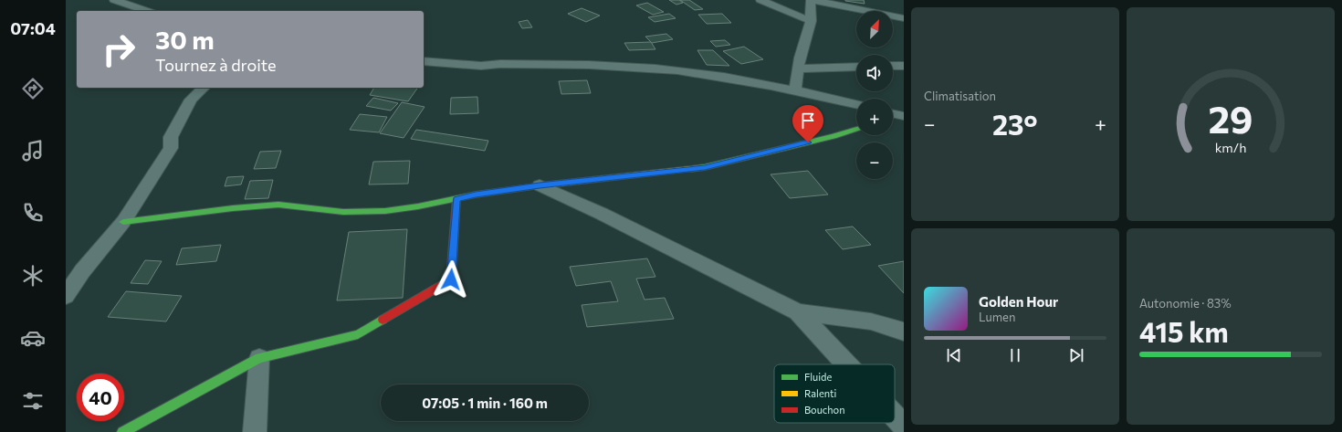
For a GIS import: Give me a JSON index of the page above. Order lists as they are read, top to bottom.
{
  "legend": ["Fluide", "Ralenti", "Bouchon"],
  "north": "top right",
  "page": {
    "tabs": "07:04",
    "tile": [
      "Climatisation",
      ["Autonomie · 83%", "415 km"]
    ],
    "map_buttons": ["+", "−"],
    "turn": ["30 m", "Tournez à droite"],
    "heat": ["−", "23°", "+"],
    "song": ["Golden Hour", "Lumen"],
    "limit": "40",
    "trip": "07:05 · 1 min · 160 m",
    "gauge": ["29", "km/h"]
  }
}
